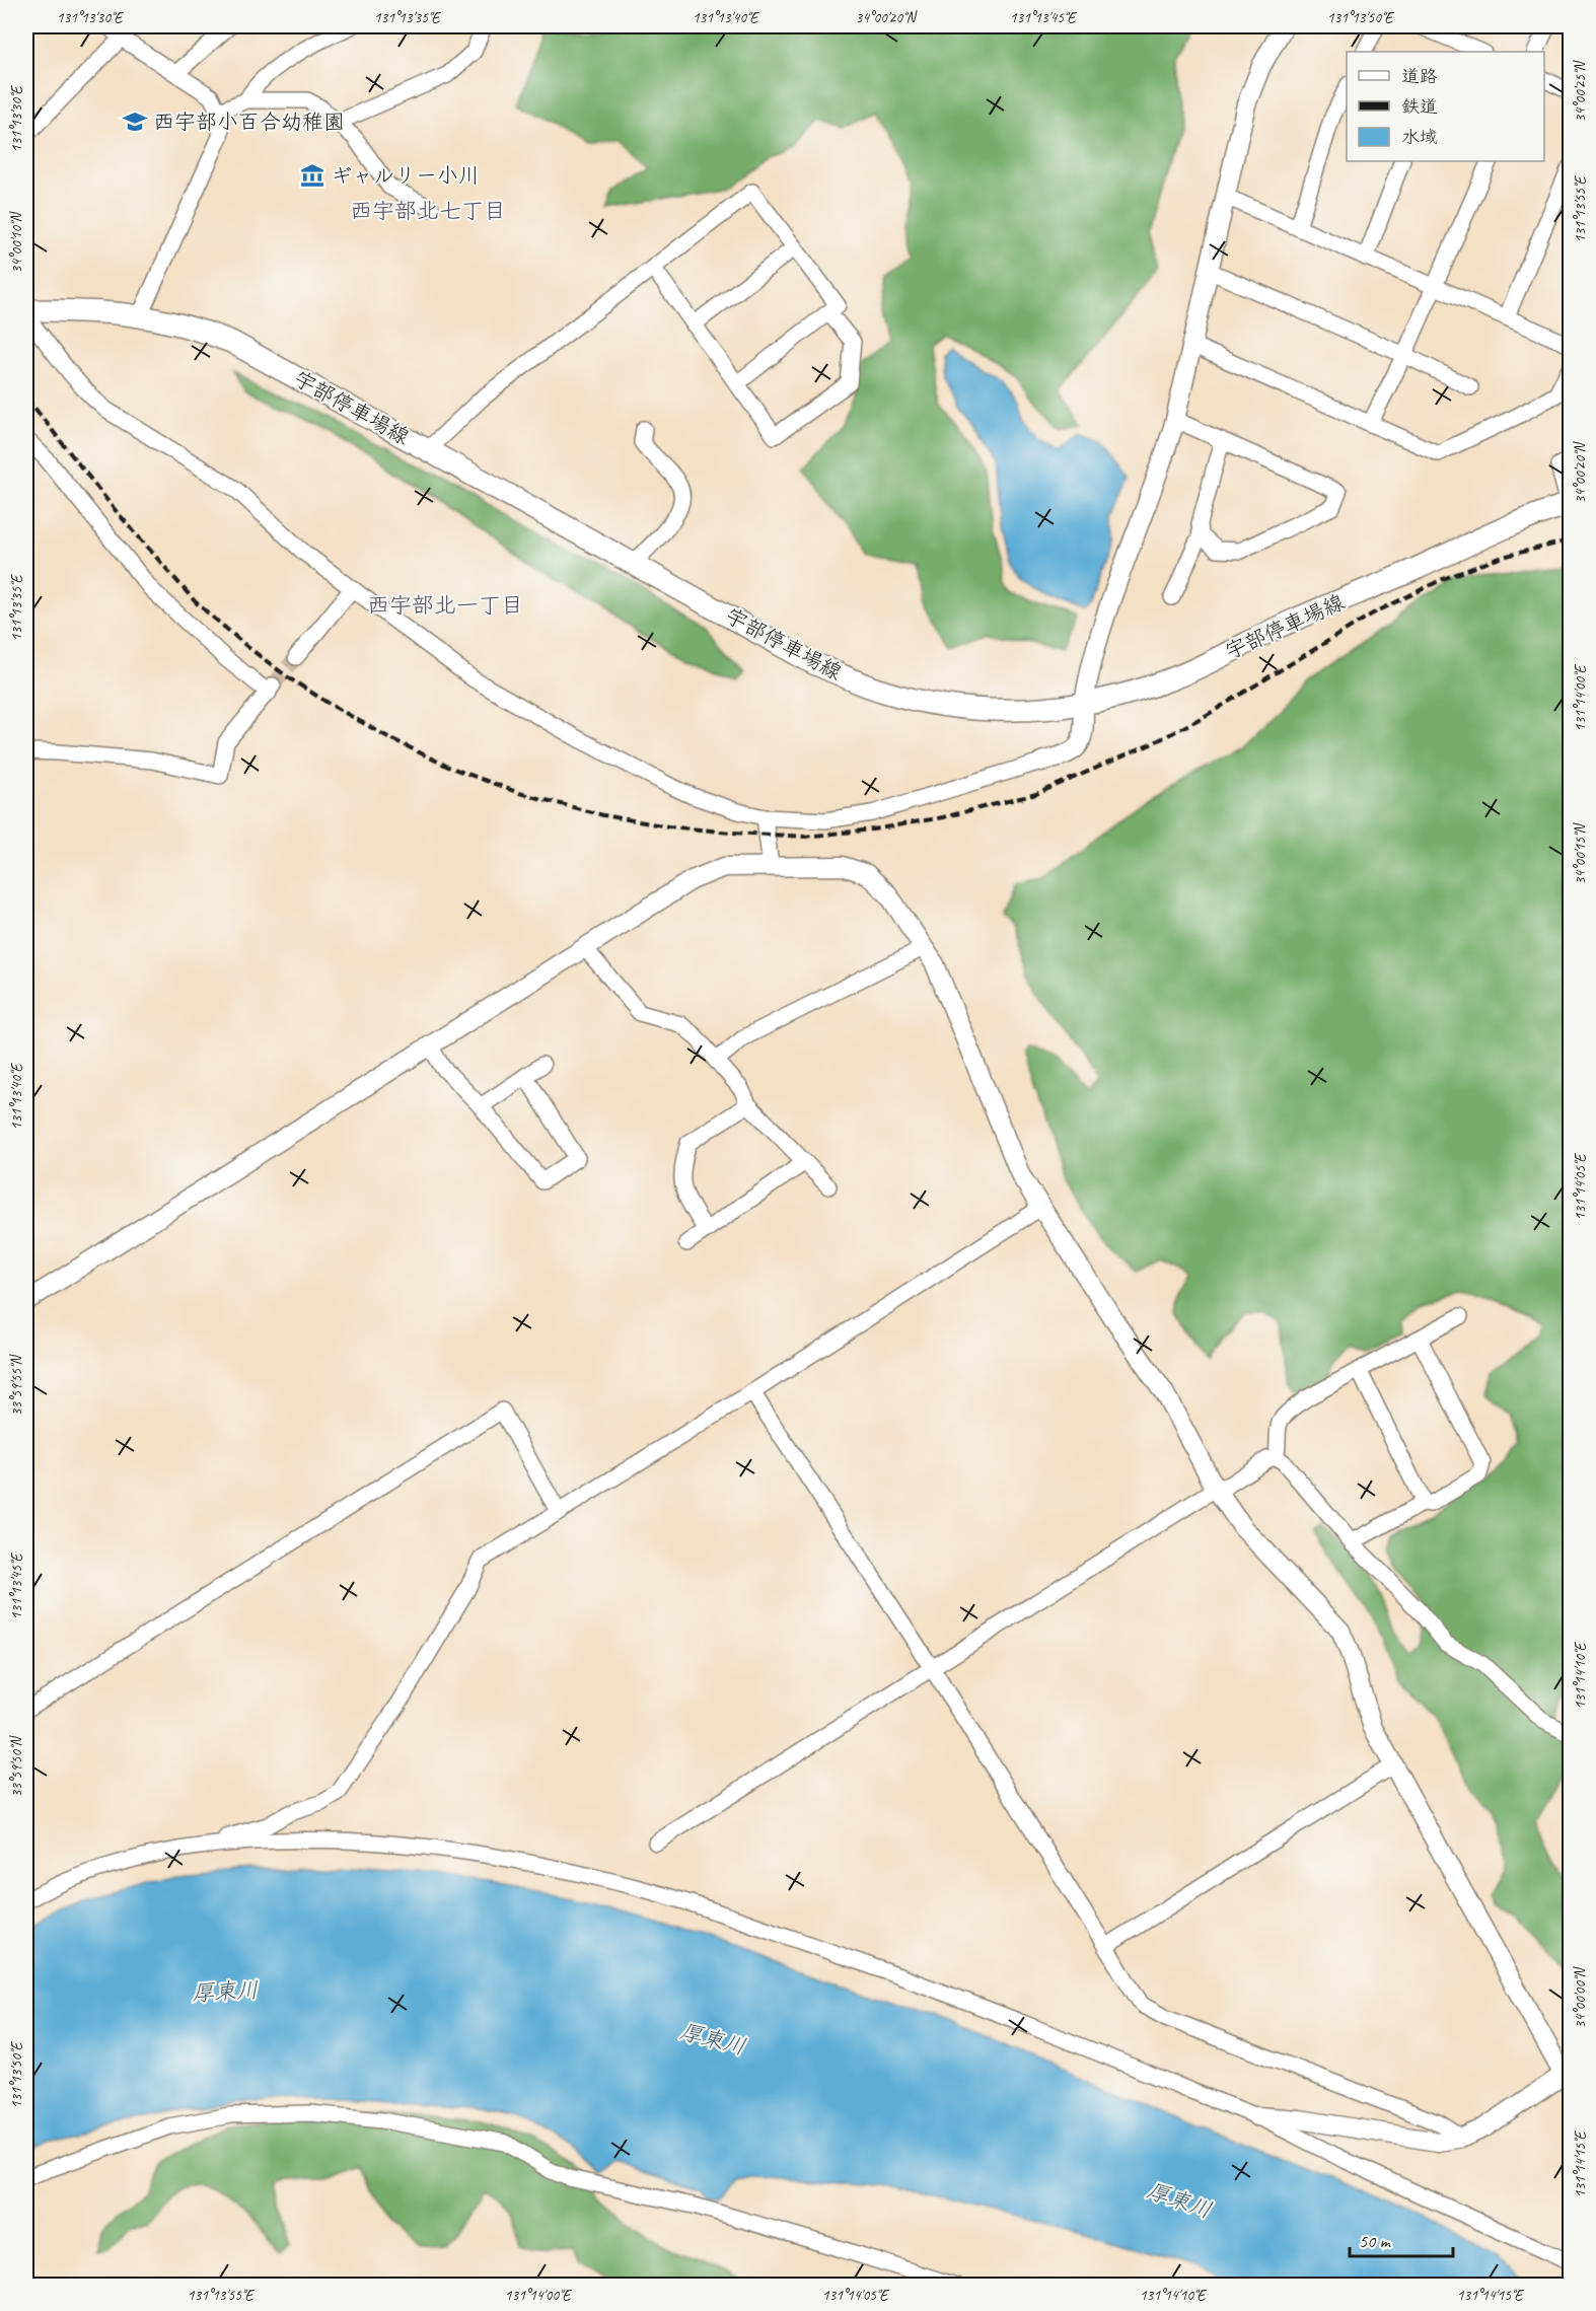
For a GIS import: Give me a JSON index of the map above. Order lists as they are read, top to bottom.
{
  "streets": {
    "main road": ["宇部停車場線"]
  },
  "districts": ["西宇部北七丁目", "西宇部北一丁目"],
  "water": ["厚東川"],
  "places": {
    "school or university": ["西宇部小百合幼稚園"],
    "museum": ["ギャルリー小川"]
  },
  "legend": ["道路", "鉄道", "水域"],
  "scale_bar": "50 m",
  "coordinates": [
    "131°13'30\"E",
    "131°13'35\"E",
    "131°13'40\"E",
    "34°00'20\"N",
    "131°13'45\"E",
    "131°13'50\"E",
    "34°00'25\"N",
    "131°13'55\"E",
    "34°00'10\"N",
    "131°14'00\"E",
    "34°00'15\"N",
    "131°14'05\"E",
    "33°59'55\"N",
    "131°14'10\"E",
    "33°59'50\"N",
    "34°00'00\"N",
    "131°14'15\"E"
  ]
}
